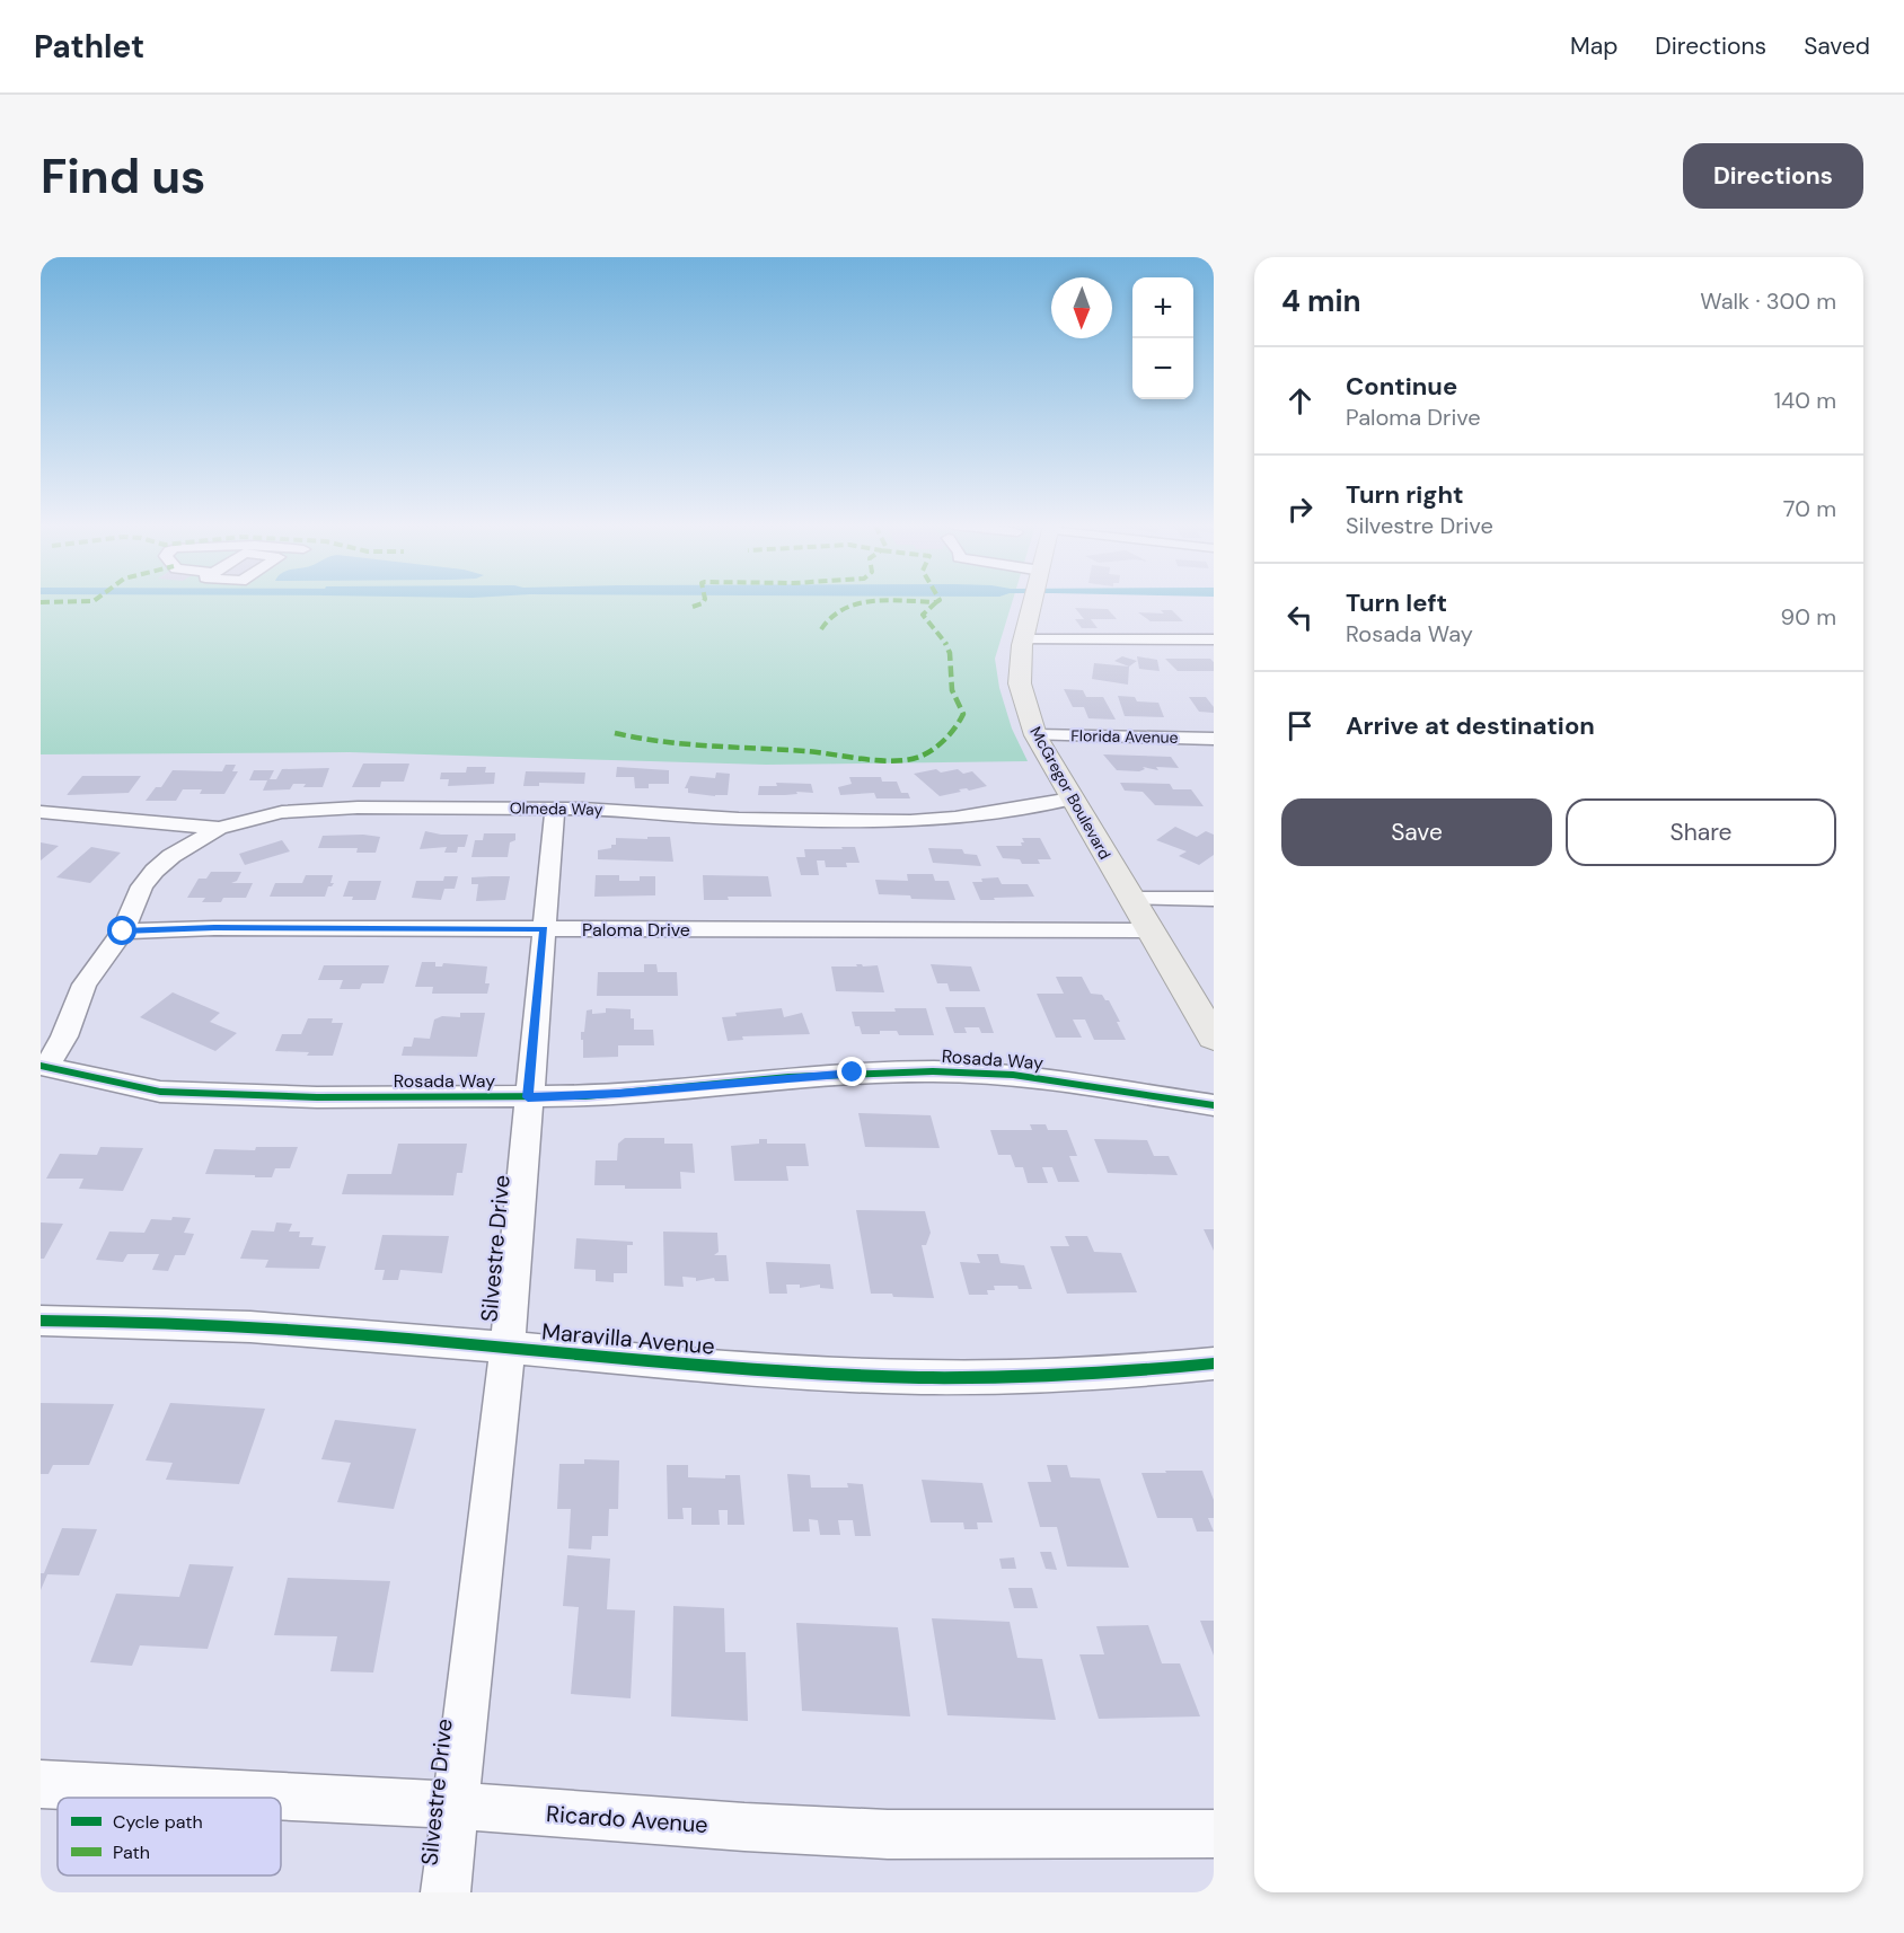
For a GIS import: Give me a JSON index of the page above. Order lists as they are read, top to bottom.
{
  "streets": {
    "main road": ["McGregor Boulevard"],
    "street": [
      "Florida Avenue",
      "Olmeda Way",
      "Paloma Drive",
      "Rosada Way",
      "Silvestre Drive",
      "Maravilla Avenue",
      "Ricardo Avenue"
    ]
  },
  "crossings": [
    ["Florida Avenue", "McGregor Boulevard"],
    ["McGregor Boulevard", "Olmeda Way"],
    ["McGregor Boulevard", "Paloma Drive"],
    ["Olmeda Way", "Silvestre Drive"],
    ["Paloma Drive", "Silvestre Drive"],
    ["Rosada Way", "Silvestre Drive"],
    ["Silvestre Drive", "Maravilla Avenue"],
    ["Silvestre Drive", "Ricardo Avenue"]
  ],
  "legend": ["Cycle path", "Path"],
  "north": "bottom",
  "page": {
    "header": "Pathlet",
    "nav": ["Map", "Directions", "Saved"],
    "buttons": [
      "Directions",
      ["Save", "Share"]
    ],
    "title": "Find us",
    "heading": ["4 min", "Walk · 300 m"],
    "map_buttons": ["+", "−"],
    "list": [
      ["Continue", "Paloma Drive", "140 m"],
      ["Turn right", "Silvestre Drive", "70 m"],
      ["Turn left", "Rosada Way", "90 m"],
      "Arrive at destination"
    ]
  }
}
